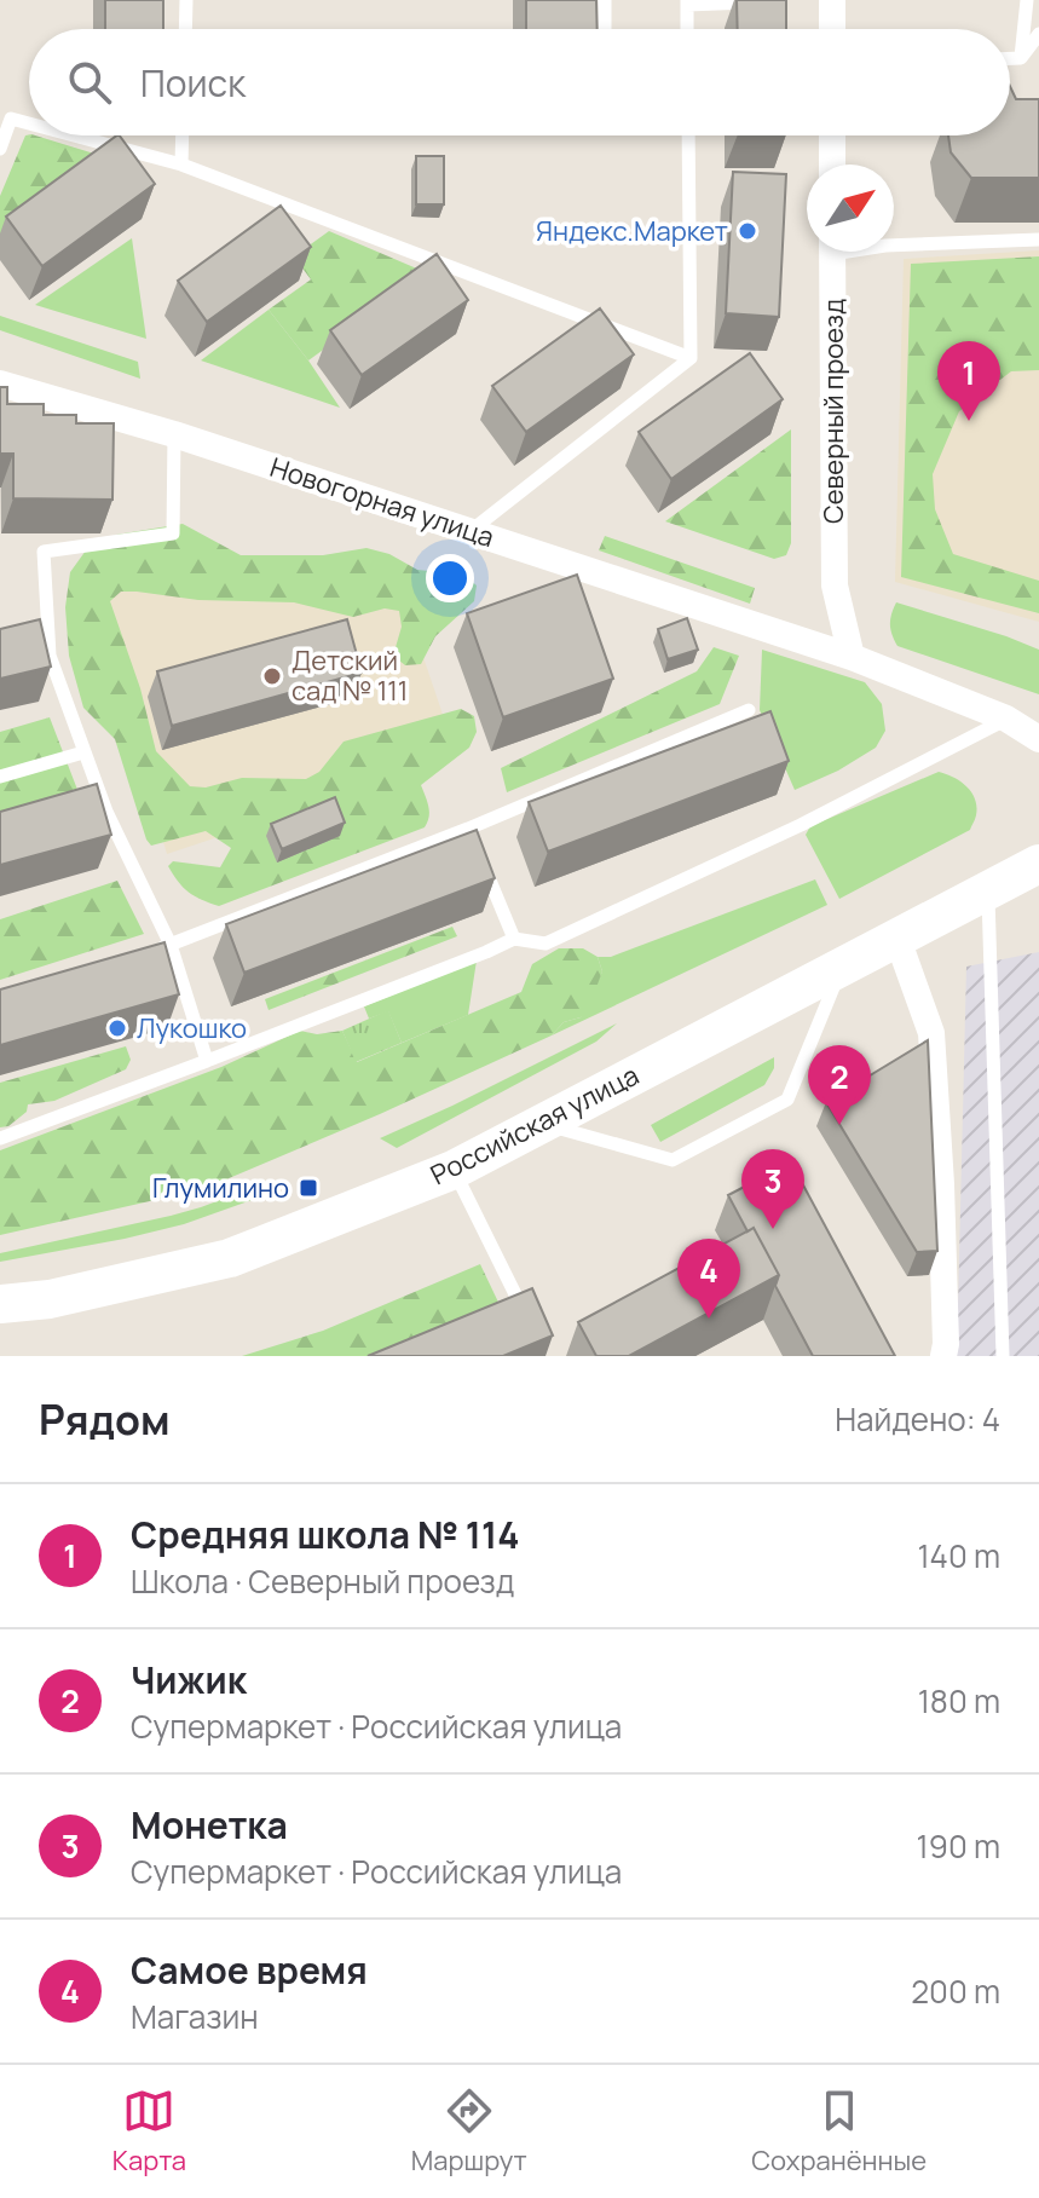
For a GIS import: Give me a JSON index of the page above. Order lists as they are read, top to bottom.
{
  "streets": {
    "main road": ["Российская улица"],
    "street": ["Северный проезд", "Новогорная улица"]
  },
  "crossings": [
    ["Северный проезд", "Новогорная улица"]
  ],
  "places": {
    "other": ["Яндекс.Маркет", "Детский сад № 111", "Лукошко"],
    "transit": ["Глумилино"]
  },
  "north": "top right",
  "page": {
    "search": "Поиск",
    "pins": [
      "1",
      "2",
      "3",
      "4"
    ],
    "heading": ["Рядом", "Найдено: 4"],
    "list": [
      {
        "mark": "1",
        "name": "Средняя школа № 114",
        "note": "Школа · Северный проезд",
        "value": "140 m"
      },
      {
        "mark": "2",
        "name": "Чижик",
        "note": "Супермаркет · Российская улица",
        "value": "180 m"
      },
      {
        "mark": "3",
        "name": "Монетка",
        "note": "Супермаркет · Российская улица",
        "value": "190 m"
      },
      {
        "mark": "4",
        "name": "Самое время",
        "note": "Магазин",
        "value": "200 m"
      }
    ],
    "nav": ["Карта", "Маршрут", "Сохранённые"]
  }
}
